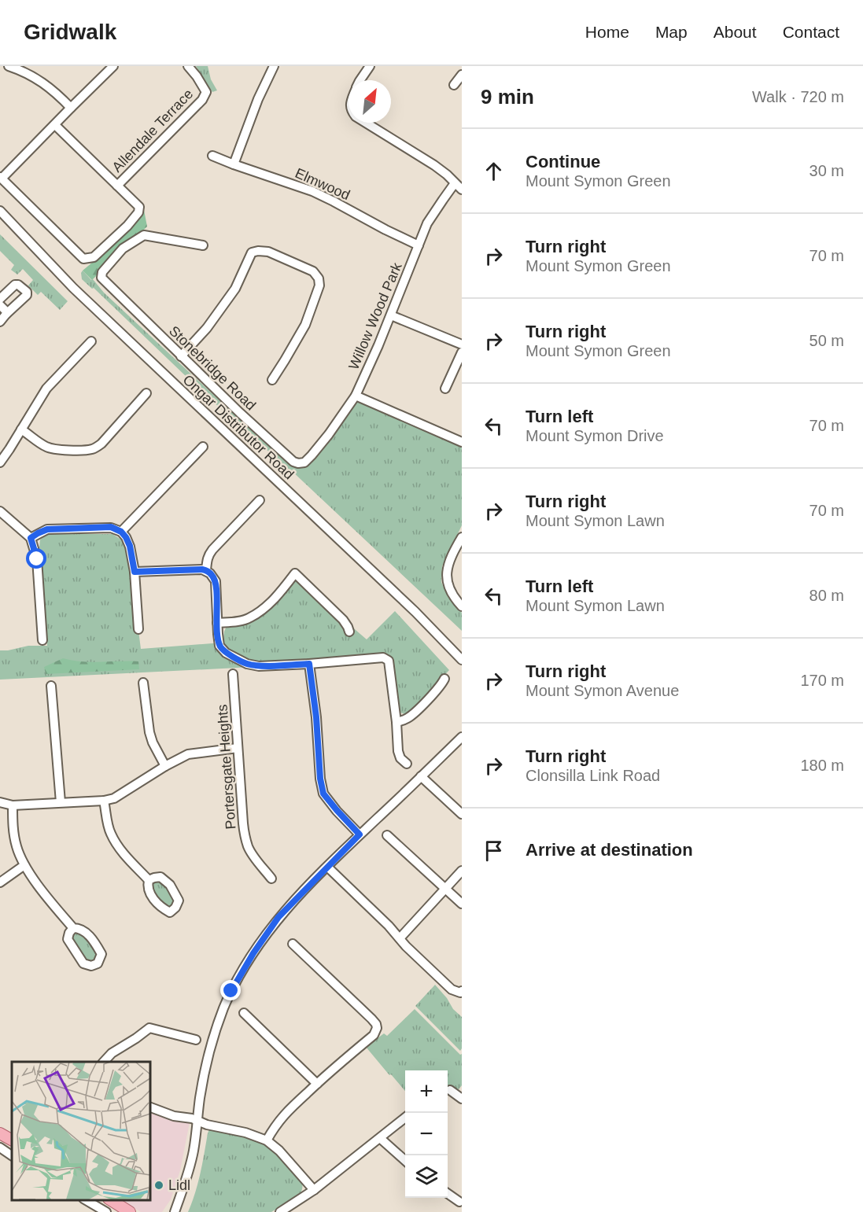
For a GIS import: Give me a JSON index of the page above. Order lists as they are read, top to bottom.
{
  "streets": {
    "street": [
      "Allendale Terrace",
      "Elmwood",
      "Willow Wood Park",
      "Stonebridge Road",
      "Ongar Distributor Road",
      "Portersgate Heights"
    ]
  },
  "crossings": [
    ["Elmwood", "Willow Wood Park"],
    ["Willow Wood Park", "Stonebridge Road"]
  ],
  "places": ["Lidl"],
  "north": "top right",
  "page": {
    "header": "Gridwalk",
    "nav": [
      "Home",
      "Map",
      "About",
      "Contact"
    ],
    "heading": ["9 min", "Walk · 720 m"],
    "list": [
      ["Continue", "Mount Symon Green", "30 m"],
      ["Turn right", "Mount Symon Green", "70 m"],
      ["Turn right", "Mount Symon Green", "50 m"],
      ["Turn left", "Mount Symon Drive", "70 m"],
      ["Turn right", "Mount Symon Lawn", "70 m"],
      ["Turn left", "Mount Symon Lawn", "80 m"],
      ["Turn right", "Mount Symon Avenue", "170 m"],
      ["Turn right", "Clonsilla Link Road", "180 m"],
      "Arrive at destination"
    ],
    "map_buttons": ["+", "−"]
  }
}
